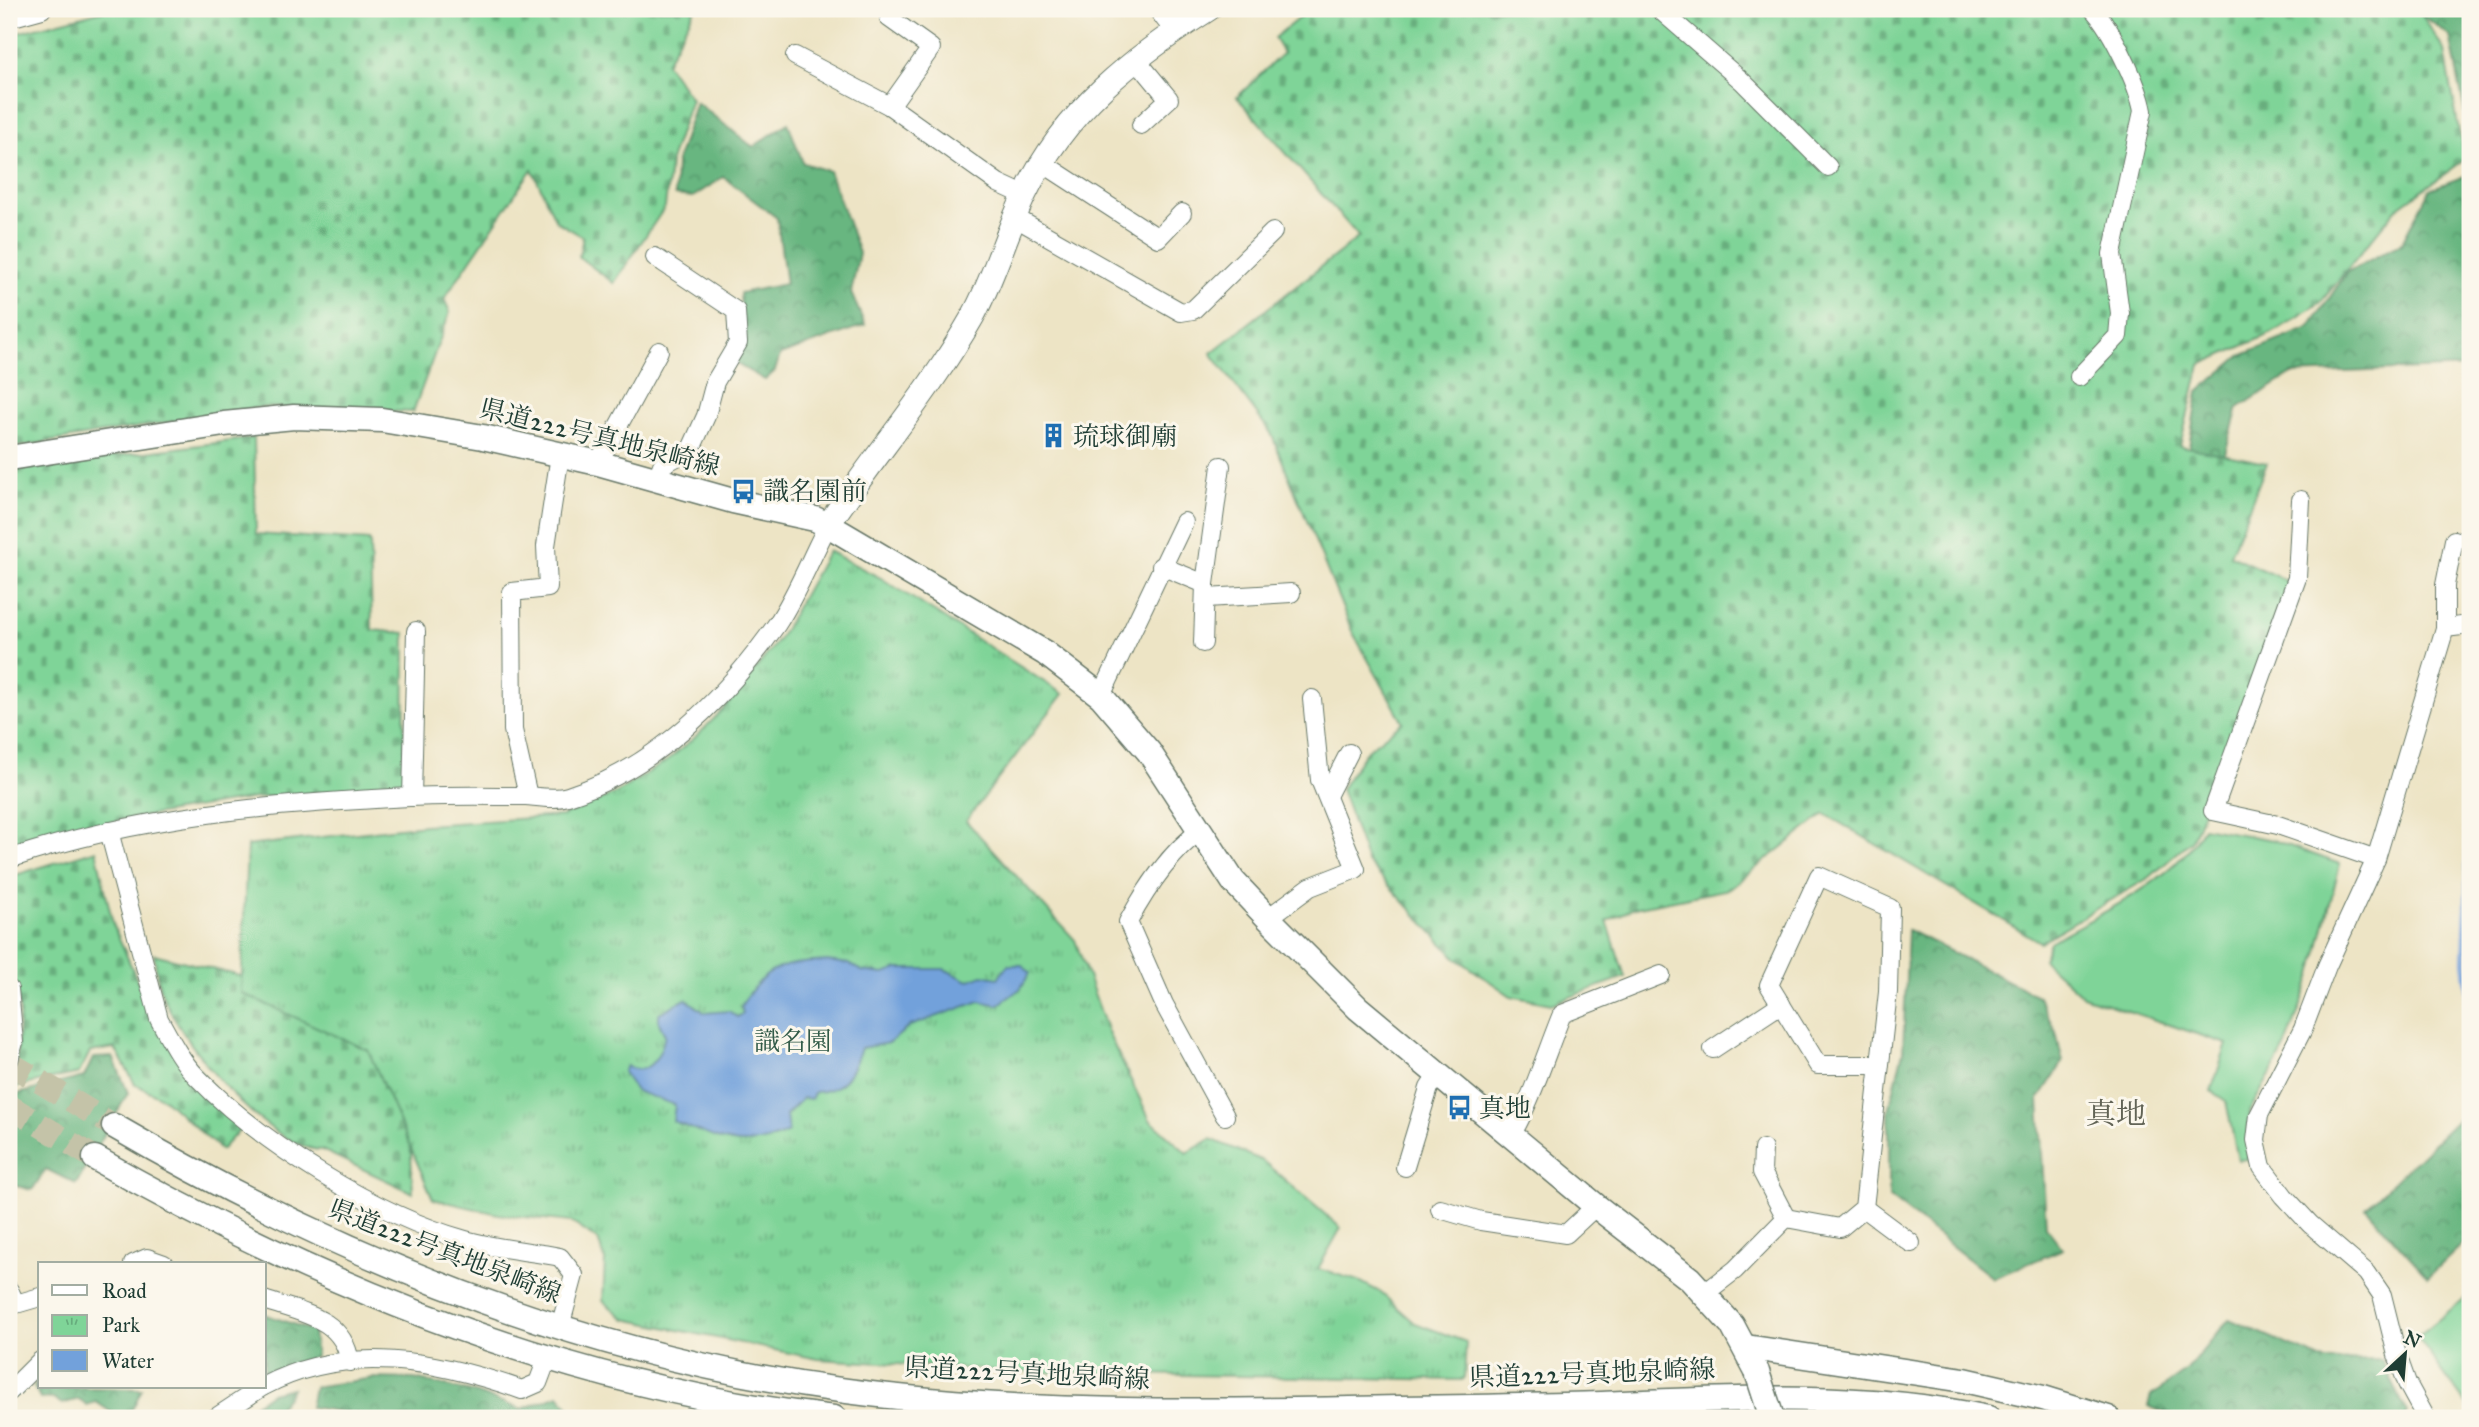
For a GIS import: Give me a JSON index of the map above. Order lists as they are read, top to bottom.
{
  "streets": {
    "main road": ["県道222号真地泉崎線"]
  },
  "districts": ["真地"],
  "parks": ["識名園"],
  "places": {
    "building": ["琉球御廟"],
    "bus stop": ["識名園前", "真地"]
  },
  "legend": ["Road", "Park", "Water"],
  "north": "top right"
}
